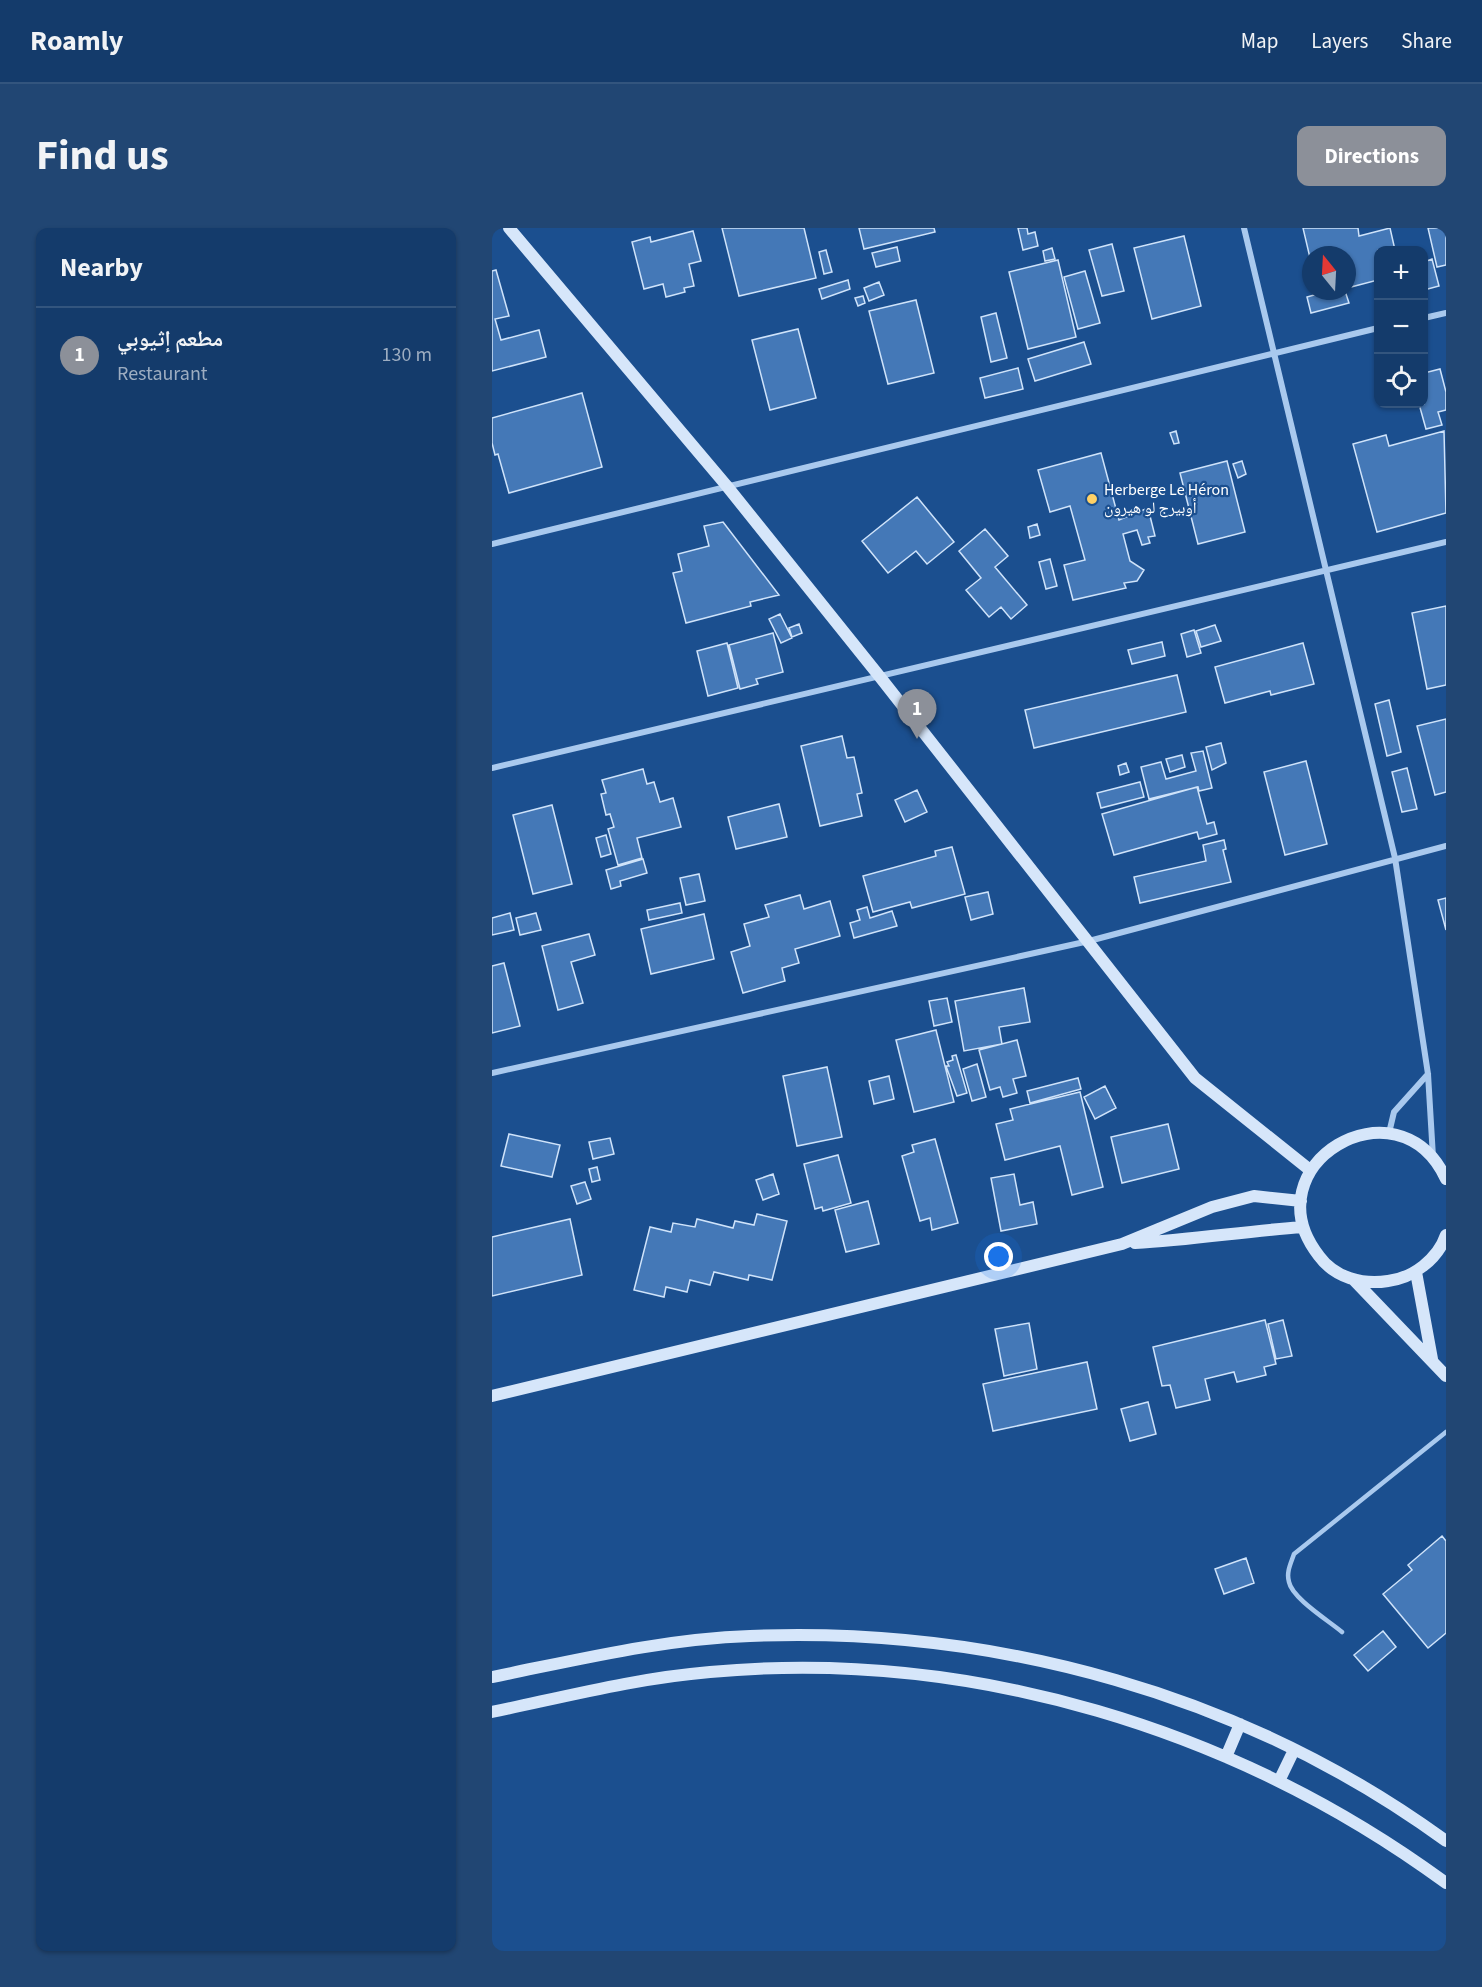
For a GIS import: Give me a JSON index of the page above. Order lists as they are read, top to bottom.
{
  "places": ["Herberge Le Héron أوبيرج لو هيرون"],
  "north": "top",
  "page": {
    "header": "Roamly",
    "nav": ["Map", "Layers", "Share"],
    "title": "Find us",
    "buttons": "Directions",
    "heading": "Nearby",
    "map_buttons": ["+", "−"],
    "list": [
      {
        "mark": "1",
        "name": "مطعم إثيوبي",
        "note": "Restaurant",
        "value": "130 m"
      }
    ],
    "pins": "1"
  }
}
